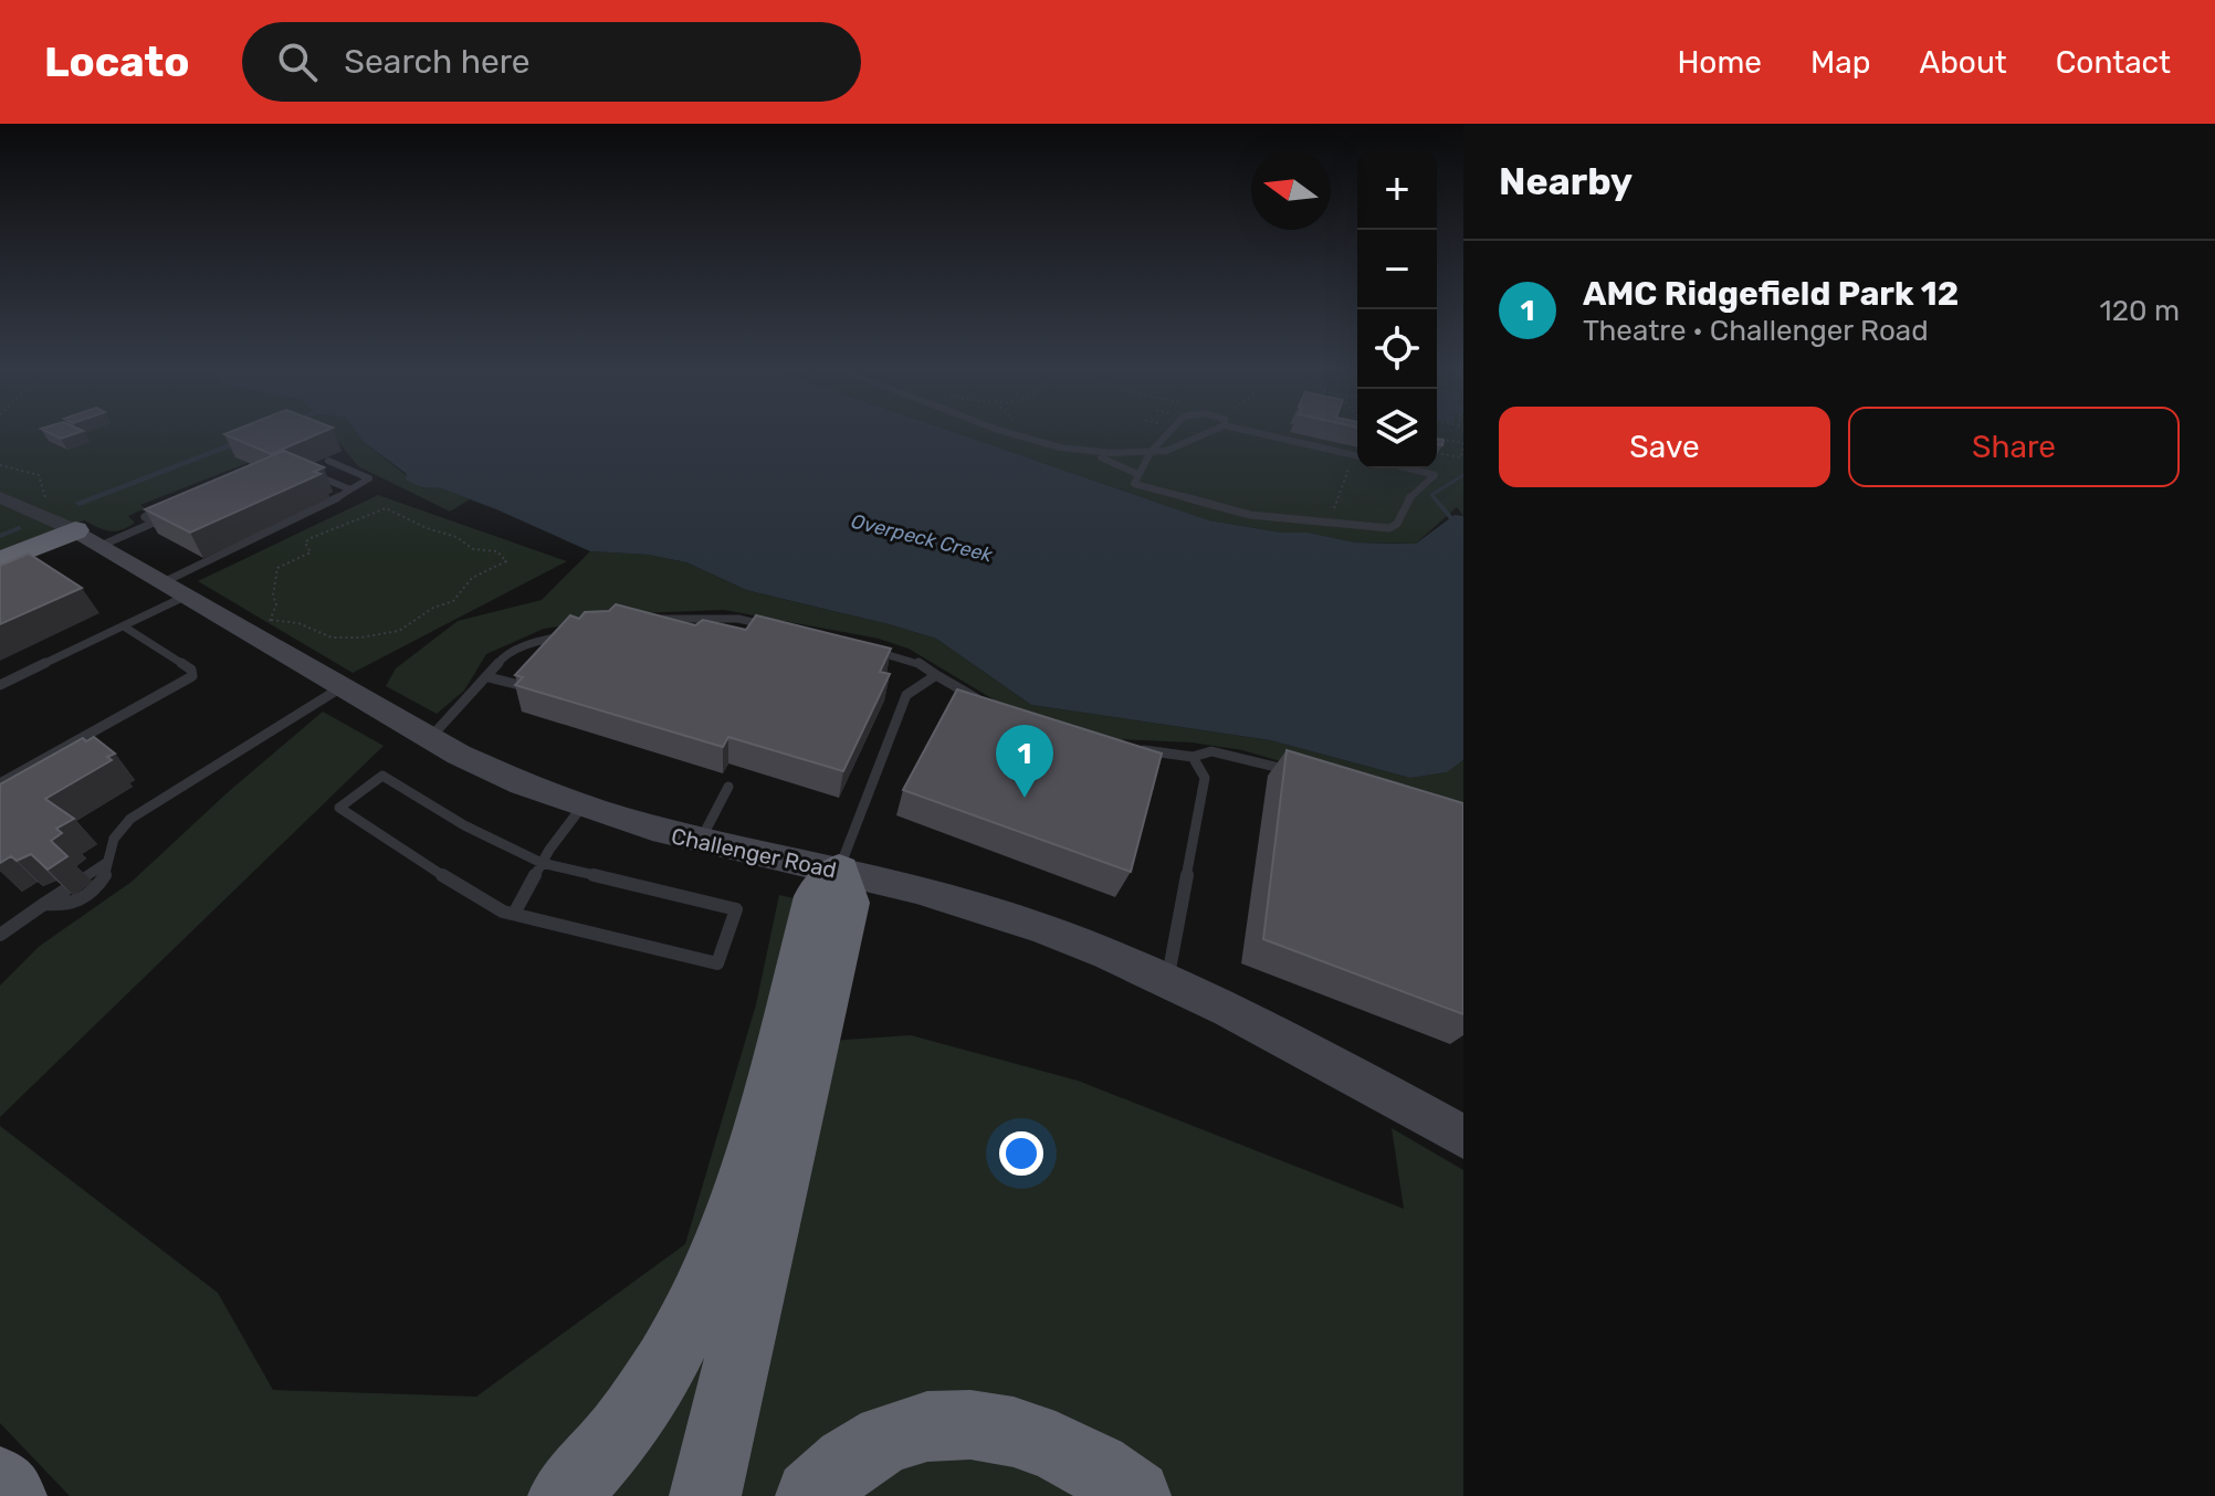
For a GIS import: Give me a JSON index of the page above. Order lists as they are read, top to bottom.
{
  "streets": {
    "main road": ["Challenger Road"]
  },
  "water": ["Overpeck Creek"],
  "north": "left",
  "page": {
    "header": "Locato",
    "search": "Search here",
    "nav": [
      "Home",
      "Map",
      "About",
      "Contact"
    ],
    "heading": "Nearby",
    "map_buttons": ["+", "−"],
    "list": [
      {
        "mark": "1",
        "name": "AMC Ridgefield Park 12",
        "note": "Theatre · Challenger Road",
        "value": "120 m"
      }
    ],
    "buttons": ["Save", "Share"],
    "pins": "1"
  }
}
